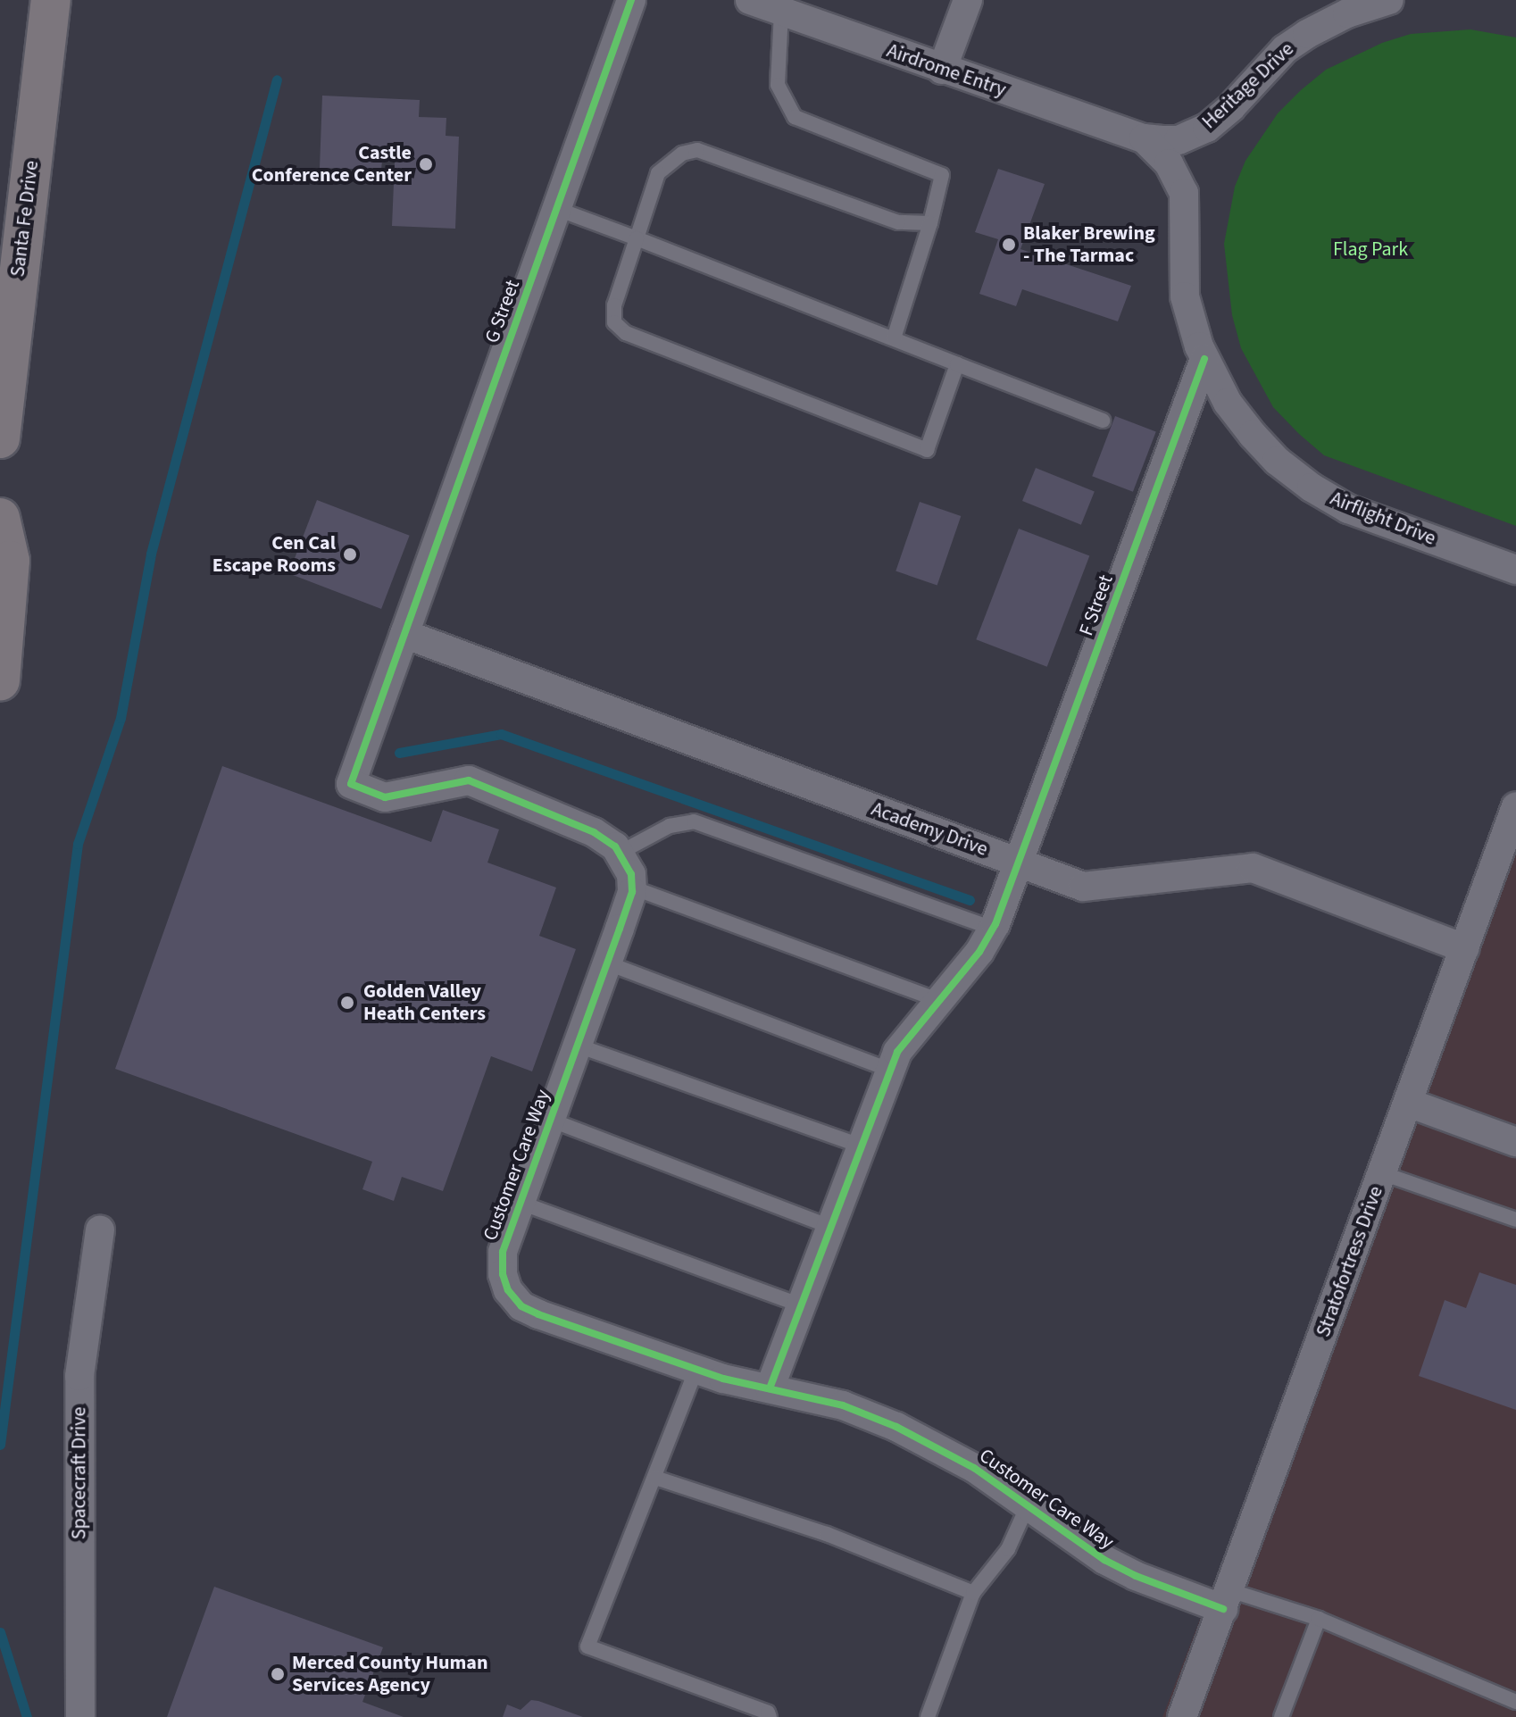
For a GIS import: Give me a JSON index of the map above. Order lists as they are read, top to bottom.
{
  "streets": {
    "main road": ["Santa Fe Drive"],
    "street": [
      "Airdrome Entry",
      "Heritage Drive",
      "G Street",
      "Airflight Drive",
      "F Street",
      "Academy Drive",
      "Customer Care Way",
      "Stratofortress Drive",
      "Spacecraft Drive"
    ]
  },
  "crossings": [
    ["Airdrome Entry", "Heritage Drive"],
    ["Airdrome Entry", "Airflight Drive"],
    ["Heritage Drive", "Airflight Drive"],
    ["G Street", "Academy Drive"],
    ["Airflight Drive", "F Street"],
    ["F Street", "Academy Drive"],
    ["F Street", "Customer Care Way"],
    ["Academy Drive", "Stratofortress Drive"],
    ["Customer Care Way", "Stratofortress Drive"]
  ],
  "parks": ["Flag Park"],
  "places": [
    "Castle Conference Center",
    "Blaker Brewing - The Tarmac",
    "Cen Cal Escape Rooms",
    "Golden Valley Heath Centers",
    "Merced County Human Services Agency"
  ]
}
